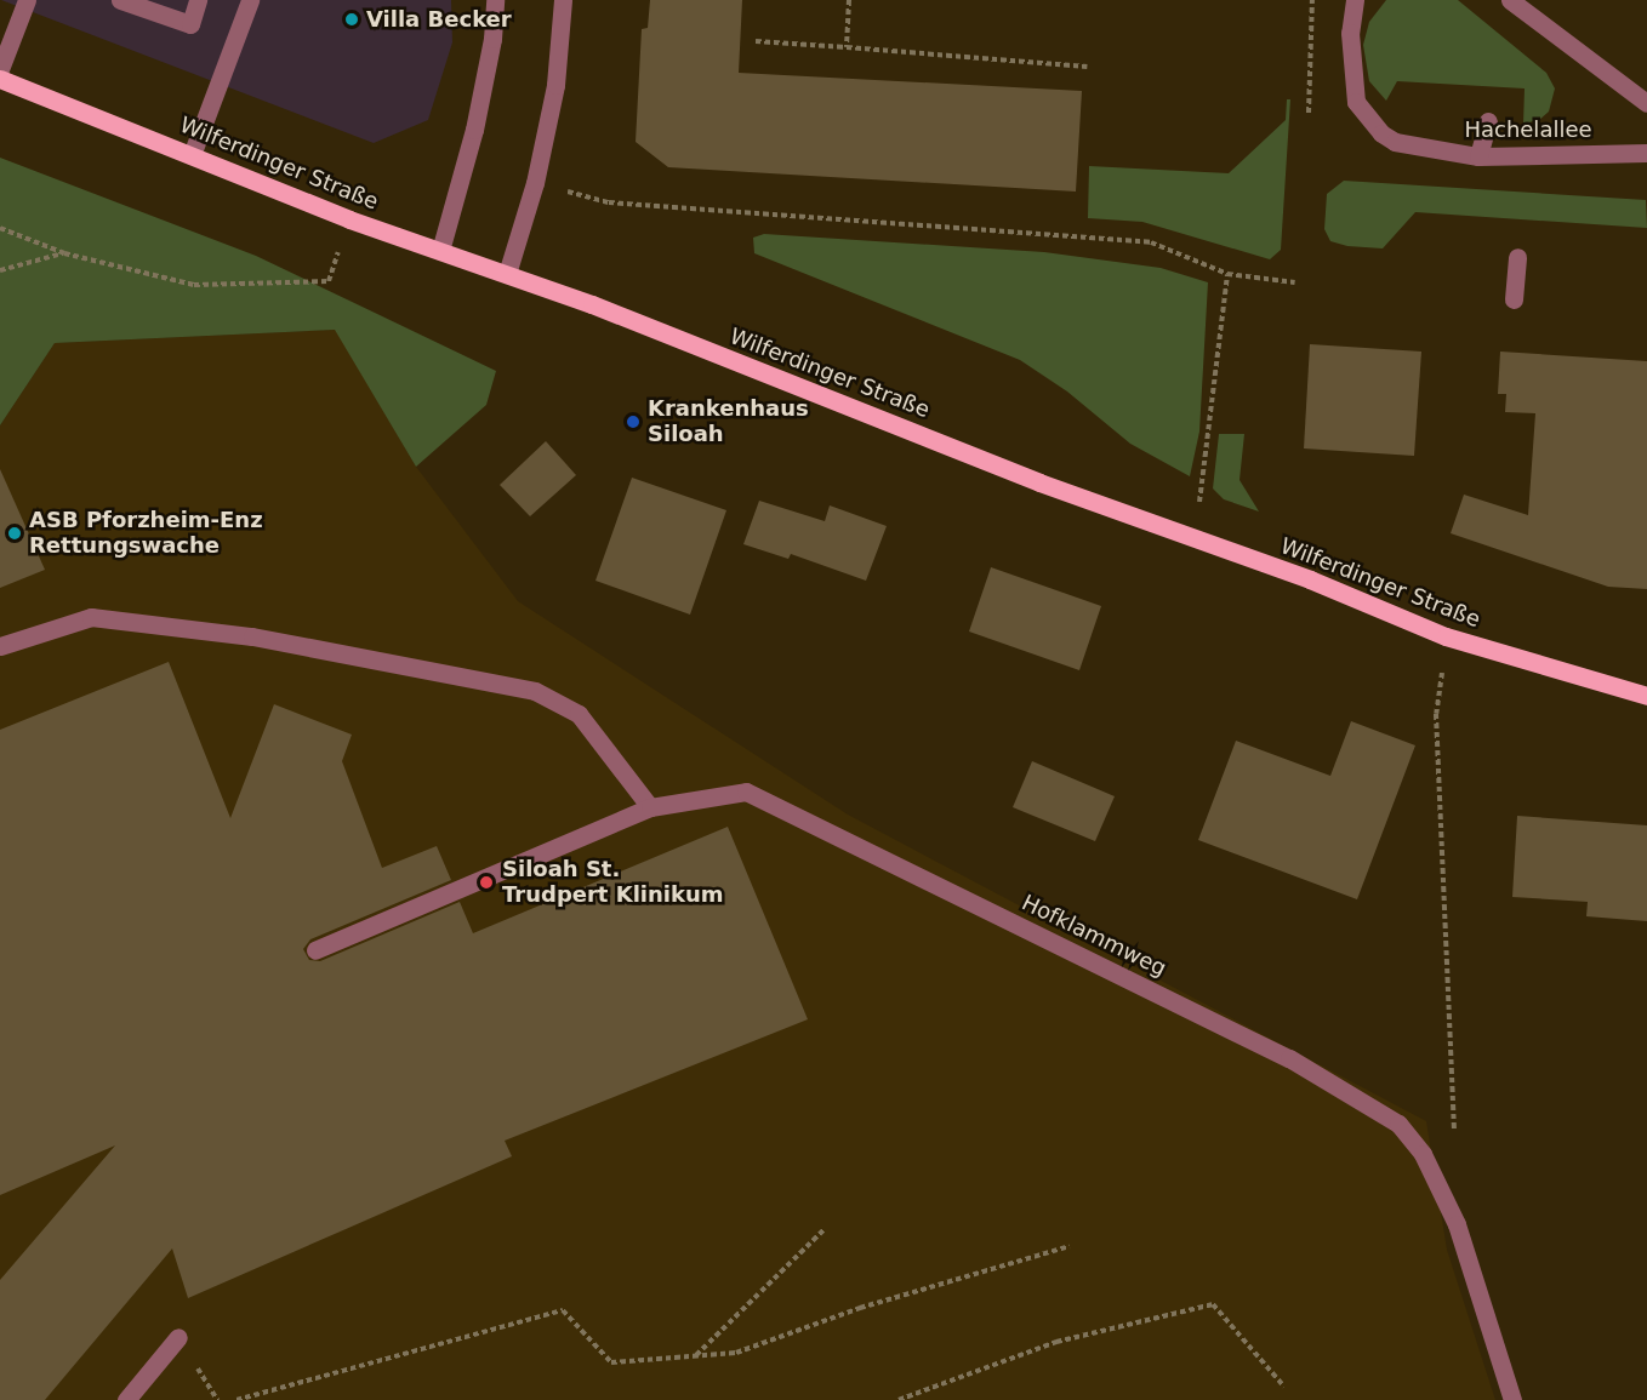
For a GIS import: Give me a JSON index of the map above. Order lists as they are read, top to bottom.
{
  "streets": {
    "main road": ["Wilferdinger Straße"],
    "street": ["Hachelallee", "Hofklammweg"]
  },
  "places": [
    "Villa Becker",
    "Krankenhaus Siloah",
    "ASB Pforzheim-Enz Rettungswache",
    "Siloah St. Trudpert Klinikum"
  ]
}
